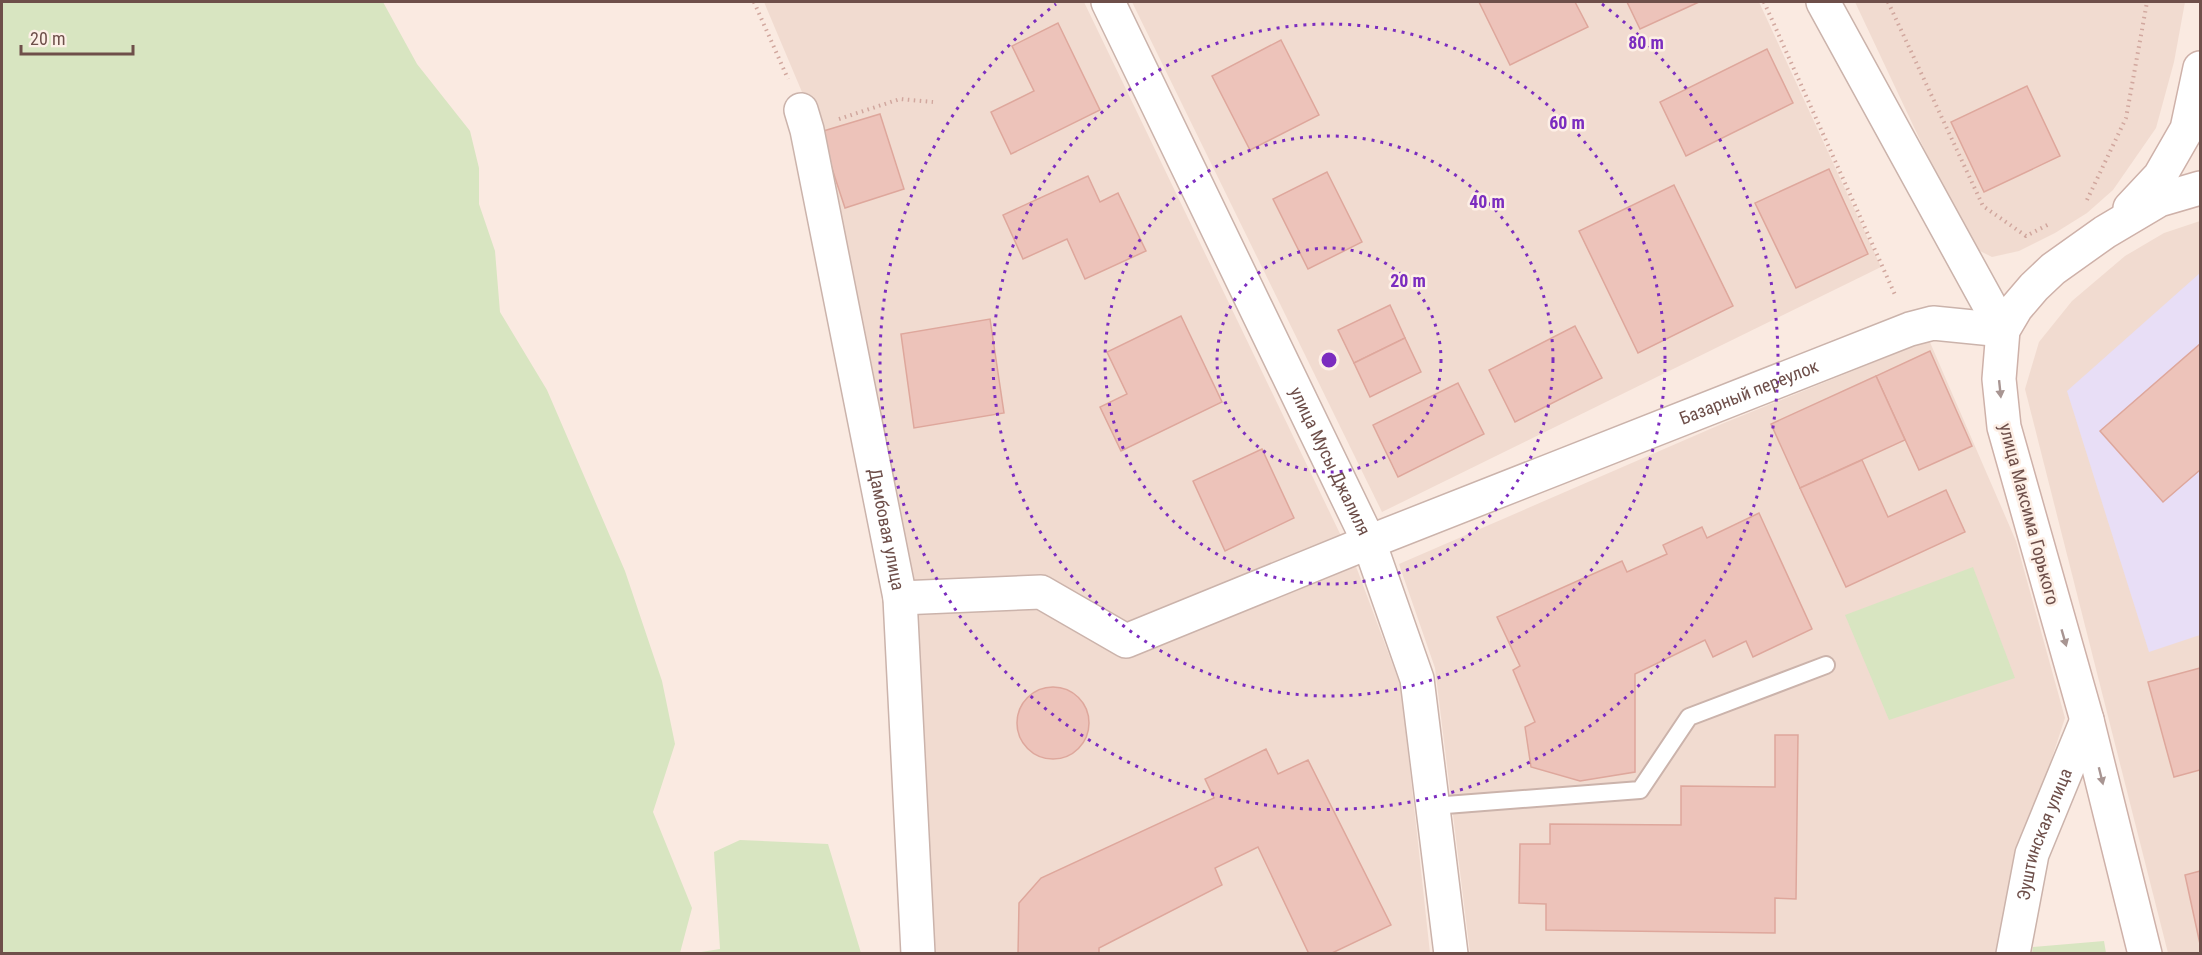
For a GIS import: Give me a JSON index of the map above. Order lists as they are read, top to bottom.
{
  "streets": {
    "street": [
      "Базарный переулок",
      "улица Мусы Джалиля",
      "улица Максима Горького",
      "Дамбовая улица",
      "Эуштинская улица"
    ]
  },
  "crossings": [
    ["Базарный переулок", "улица Мусы Джалиля"],
    ["Базарный переулок", "улица Максима Горького"],
    ["Базарный переулок", "Дамбовая улица"],
    ["улица Максима Горького", "Эуштинская улица"]
  ],
  "one_way": ["улица Максима Горького"],
  "scale_bar": "20 m",
  "rings": [
    "80 m",
    "60 m",
    "40 m",
    "20 m"
  ]
}
